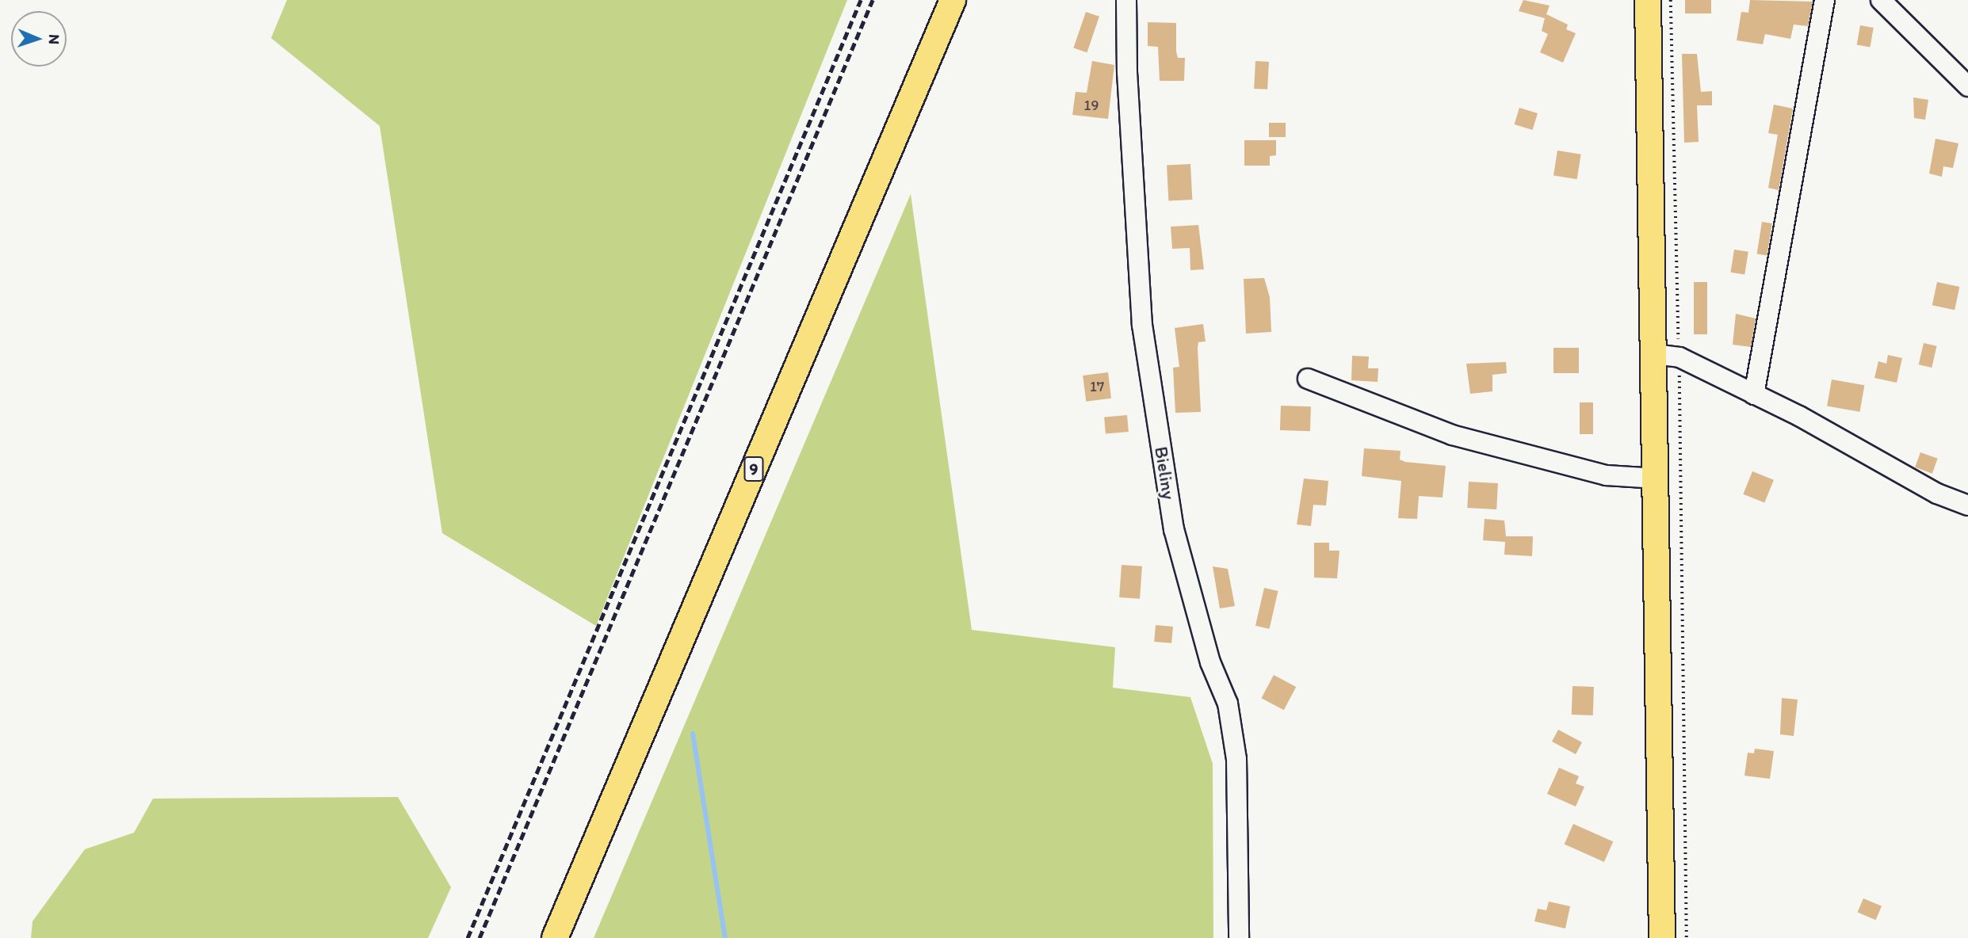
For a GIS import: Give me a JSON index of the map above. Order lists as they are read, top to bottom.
{
  "streets": {
    "main road": ["9"],
    "street": ["Bieliny"]
  },
  "house_numbers": ["19", "17"],
  "north": "right"
}
